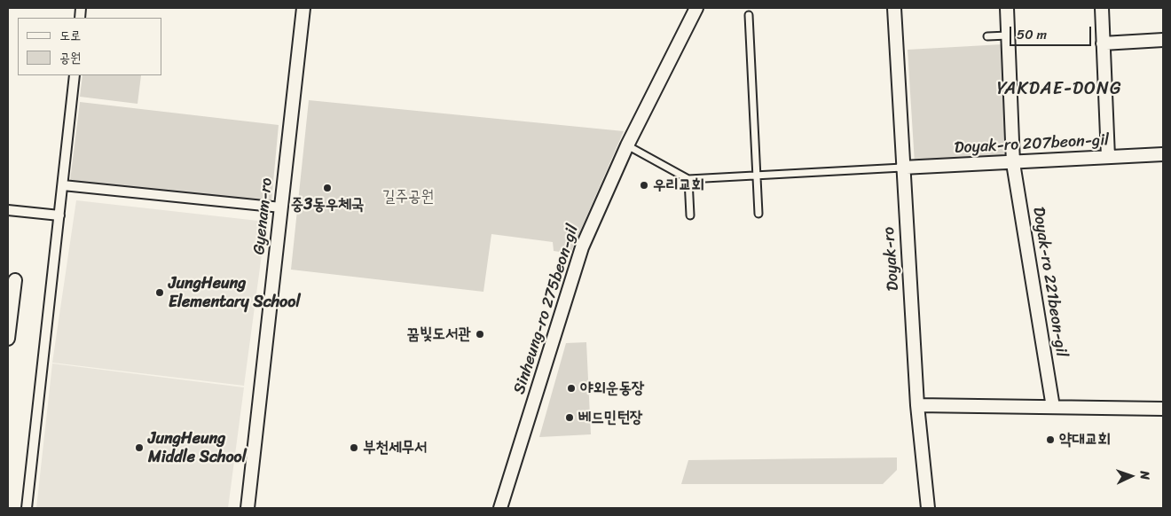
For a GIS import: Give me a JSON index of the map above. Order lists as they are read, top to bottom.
{
  "streets": {
    "street": [
      "Doyak-ro 207beon-gil",
      "Gyenam-ro",
      "Doyak-ro",
      "Doyak-ro 221beon-gil",
      "Sinheung-ro 275beon-gil"
    ]
  },
  "crossings": [
    ["Doyak-ro 207beon-gil", "Doyak-ro"],
    ["Doyak-ro 207beon-gil", "Doyak-ro 221beon-gil"]
  ],
  "districts": ["YAKDAE-DONG"],
  "parks": ["길주공원"],
  "places": [
    "우리교회",
    "중3동우체국",
    "JungHeung Elementary School",
    "꿈빛도서관",
    "야외운동장",
    "베드민턴장",
    "약대교회",
    "JungHeung Middle School",
    "부천세무서"
  ],
  "legend": ["도로", "공원"],
  "scale_bar": "50 m",
  "north": "right"
}
